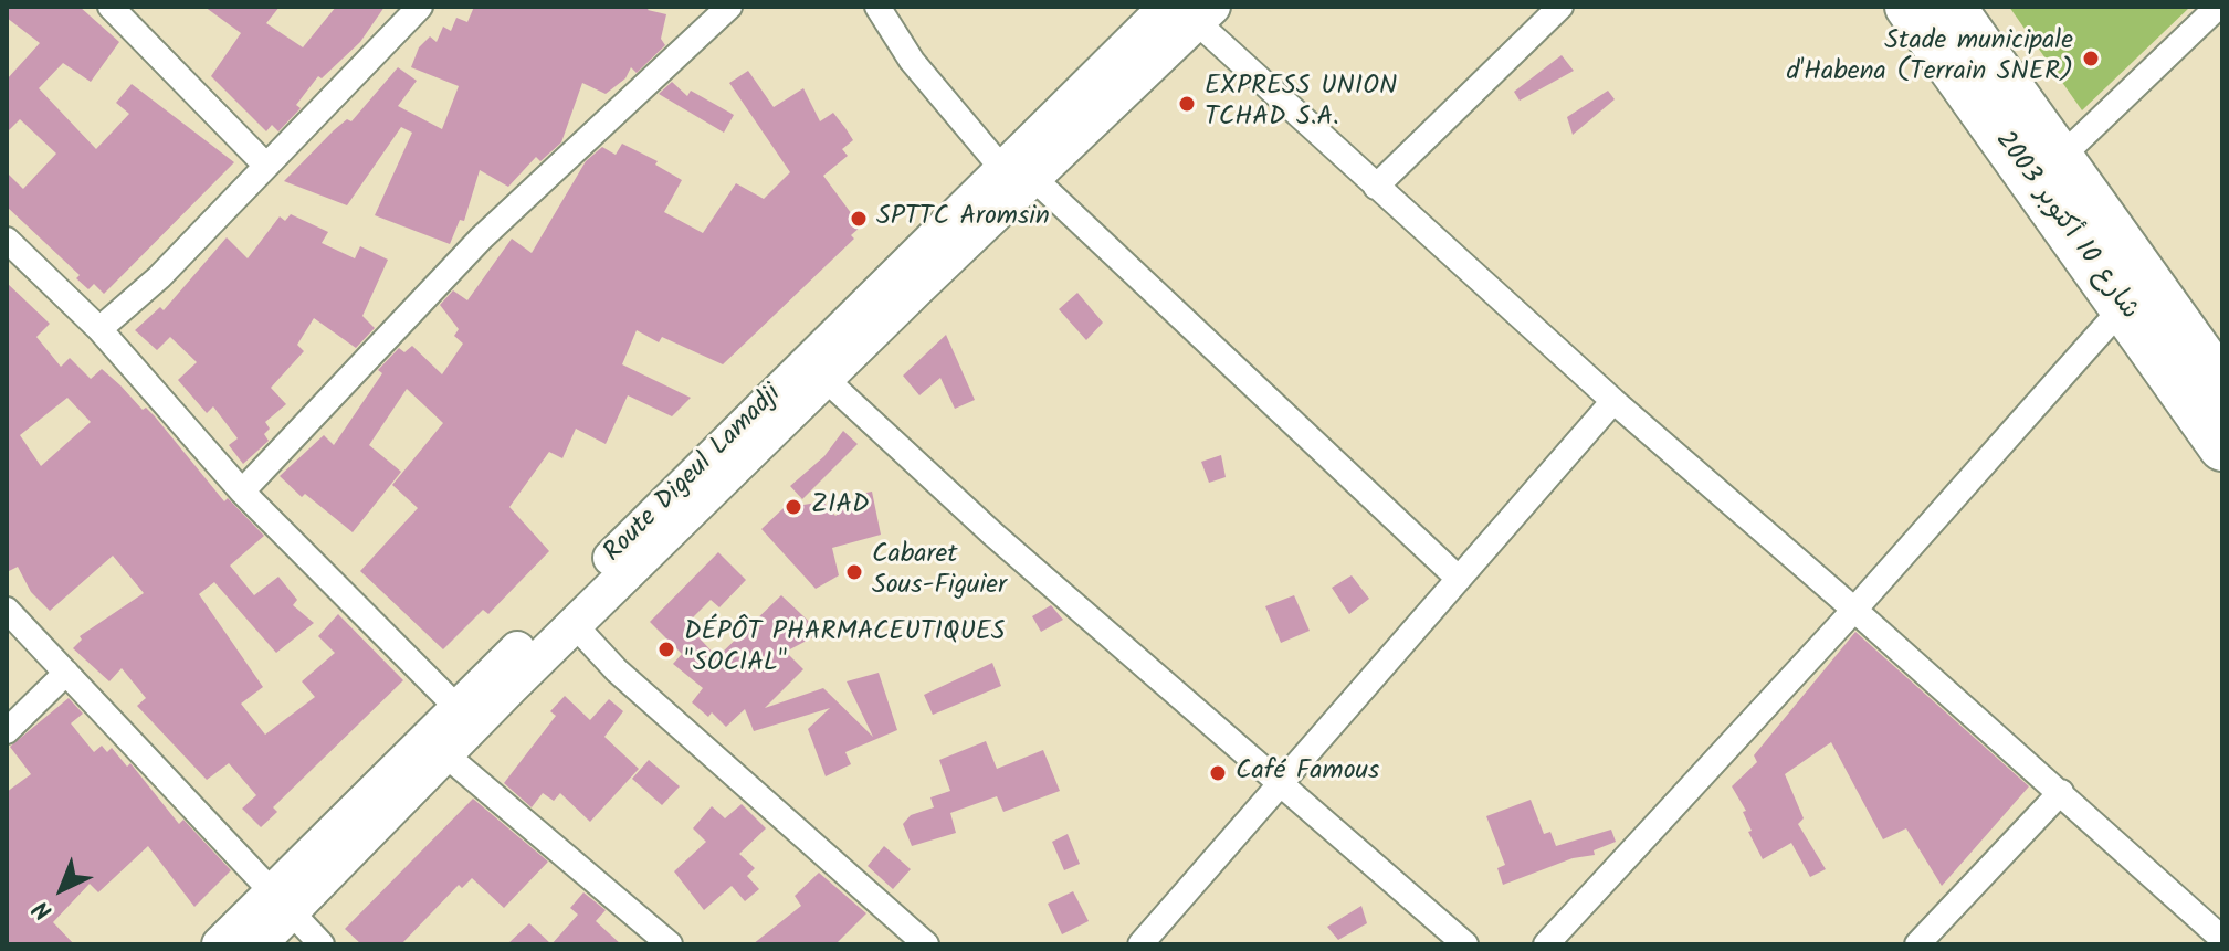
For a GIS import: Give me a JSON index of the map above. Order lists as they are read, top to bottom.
{
  "streets": {
    "highway": ["شارع 10 أكتوبر 2003"],
    "main road": ["Route Digeul Lamadji"]
  },
  "places": [
    "Stade municipale d'Habena (Terrain SNER)",
    "EXPRESS UNION TCHAD S.A.",
    "SPTTC Aromsin",
    "ZIAD",
    "Cabaret Sous-Figuier",
    "DÉPÔT PHARMACEUTIQUES \"SOCIAL\"",
    "Café Famous"
  ],
  "north": "bottom left"
}
